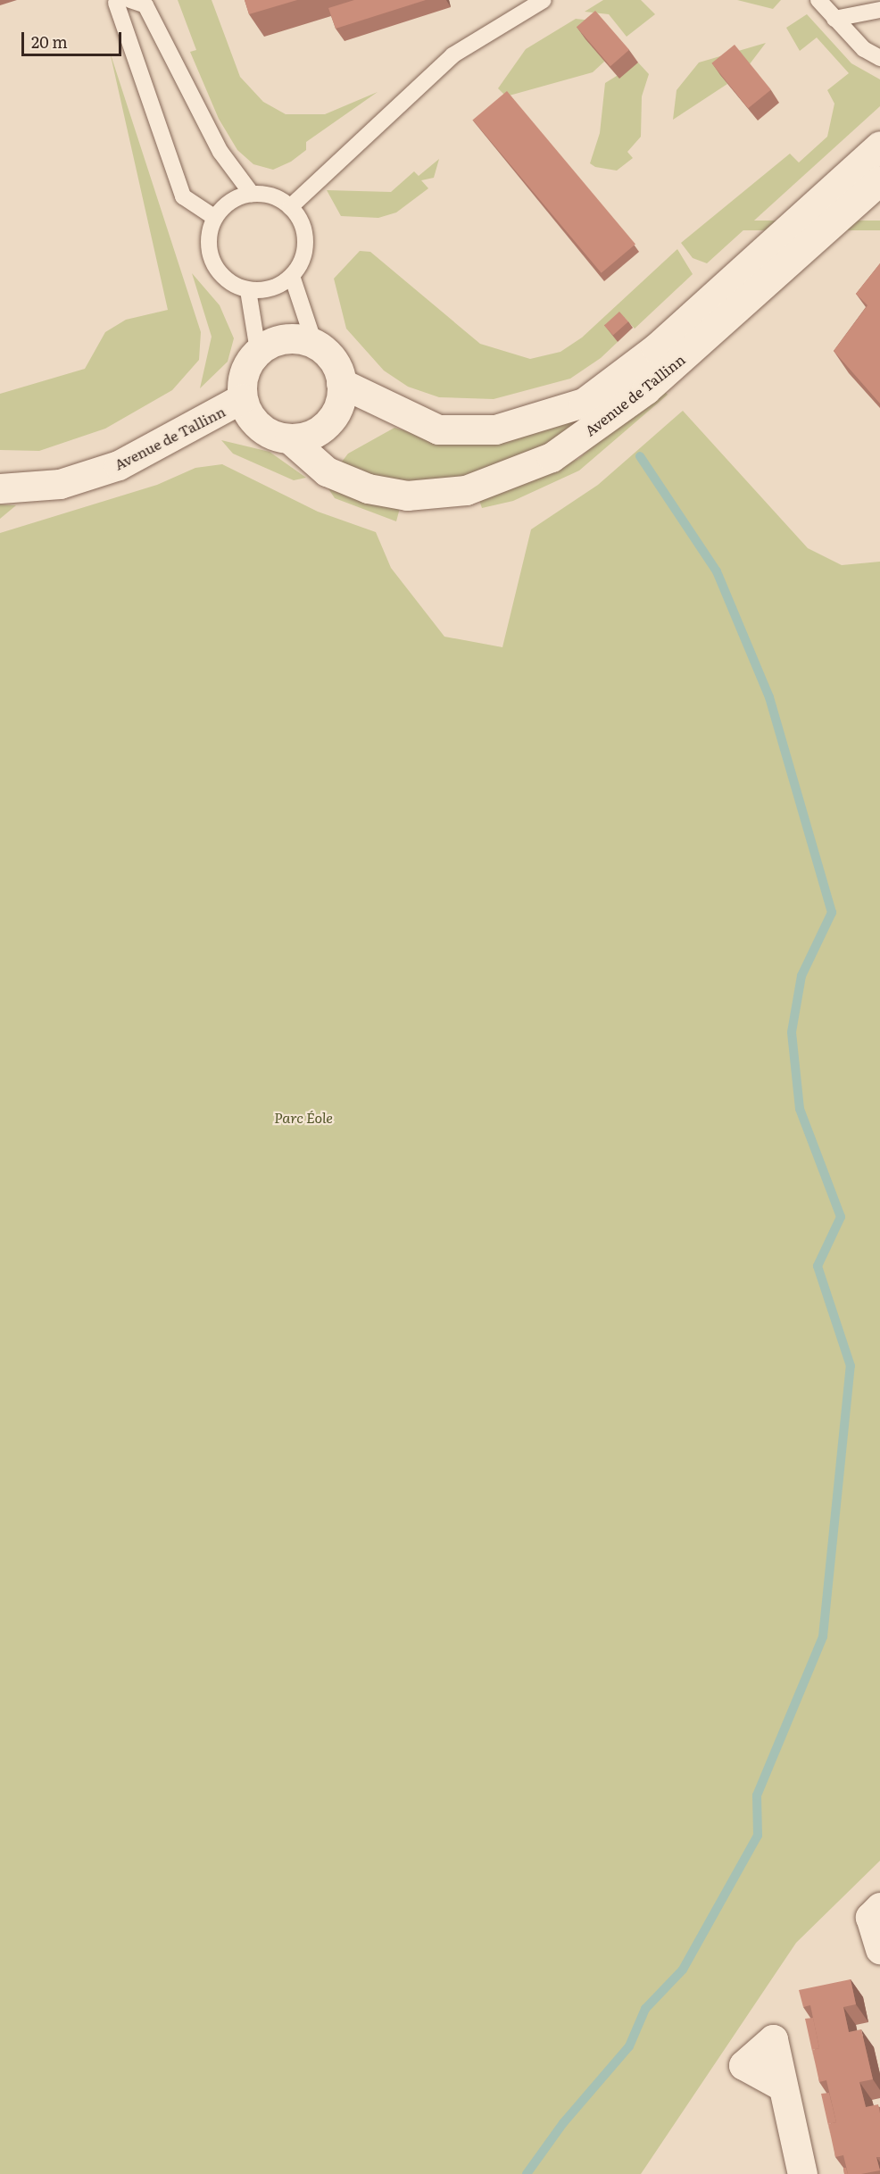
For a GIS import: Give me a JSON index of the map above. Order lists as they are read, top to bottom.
{
  "streets": {
    "street": ["Avenue de Tallinn"]
  },
  "parks": ["Parc Éole"],
  "scale_bar": "20 m"
}
